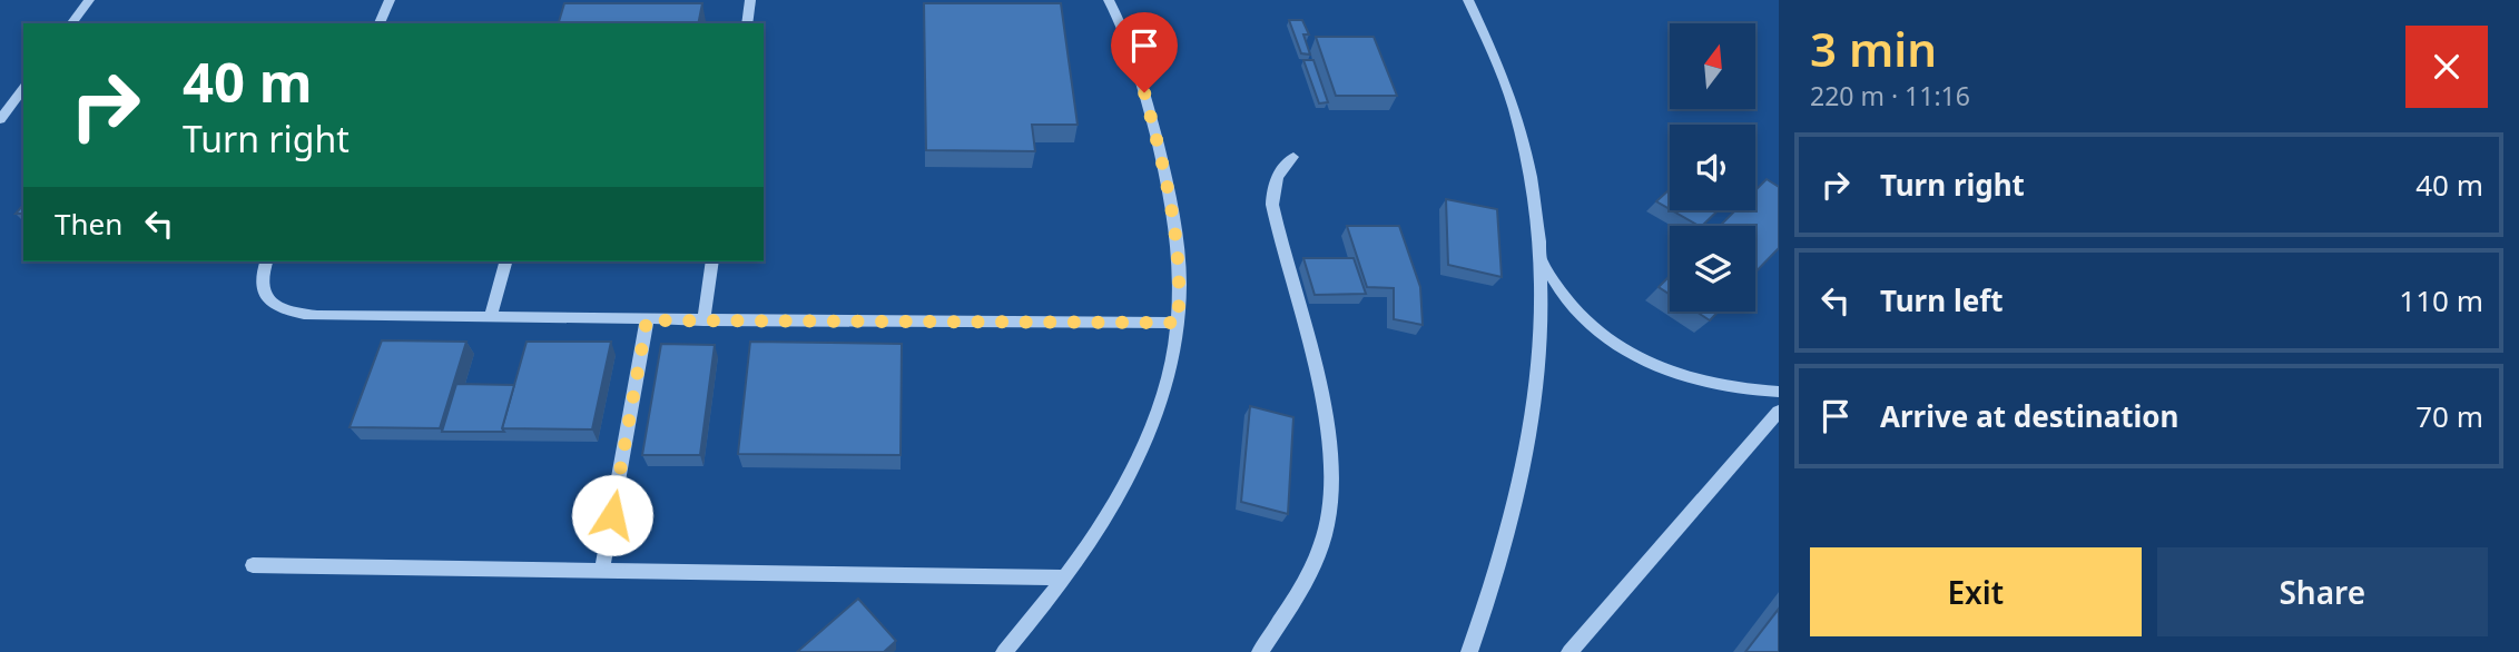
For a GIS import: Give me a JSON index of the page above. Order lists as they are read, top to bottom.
{
  "north": "top",
  "page": {
    "heading": ["3 min", "220 m · 11:16"],
    "turn": ["40 m", "Turn right"],
    "list": [
      {
        "name": "Turn right",
        "value": "40 m"
      },
      {
        "name": "Turn left",
        "value": "110 m"
      },
      {
        "name": "Arrive at destination",
        "value": "70 m"
      }
    ],
    "then": "Then",
    "buttons": ["Exit", "Share"]
  }
}
